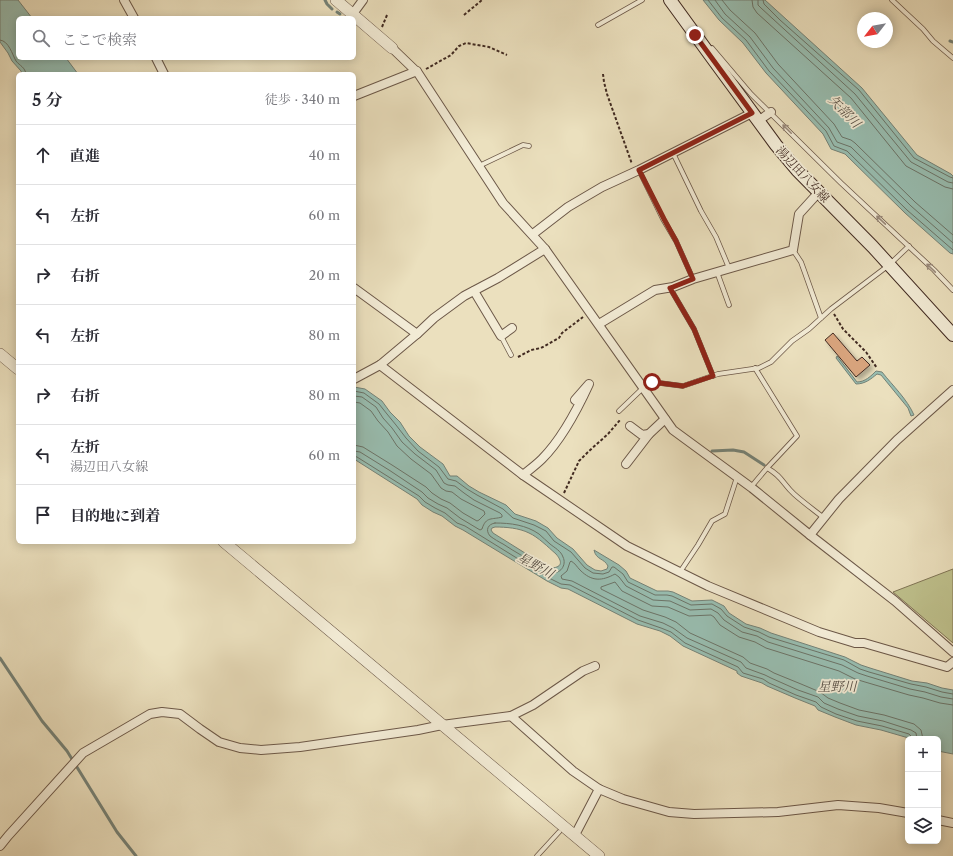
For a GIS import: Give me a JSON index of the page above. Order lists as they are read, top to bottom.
{
  "streets": {
    "main road": ["湯辺田八女線"]
  },
  "water": ["矢部川", "星野川"],
  "north": "bottom left",
  "page": {
    "search": "ここで検索",
    "heading": ["5 分", "徒歩 · 340 m"],
    "list": [
      ["直進", "40 m"],
      ["左折", "60 m"],
      ["右折", "20 m"],
      ["左折", "80 m"],
      ["右折", "80 m"],
      ["左折", "湯辺田八女線", "60 m"],
      "目的地に到着"
    ],
    "map_buttons": ["+", "−"]
  }
}
